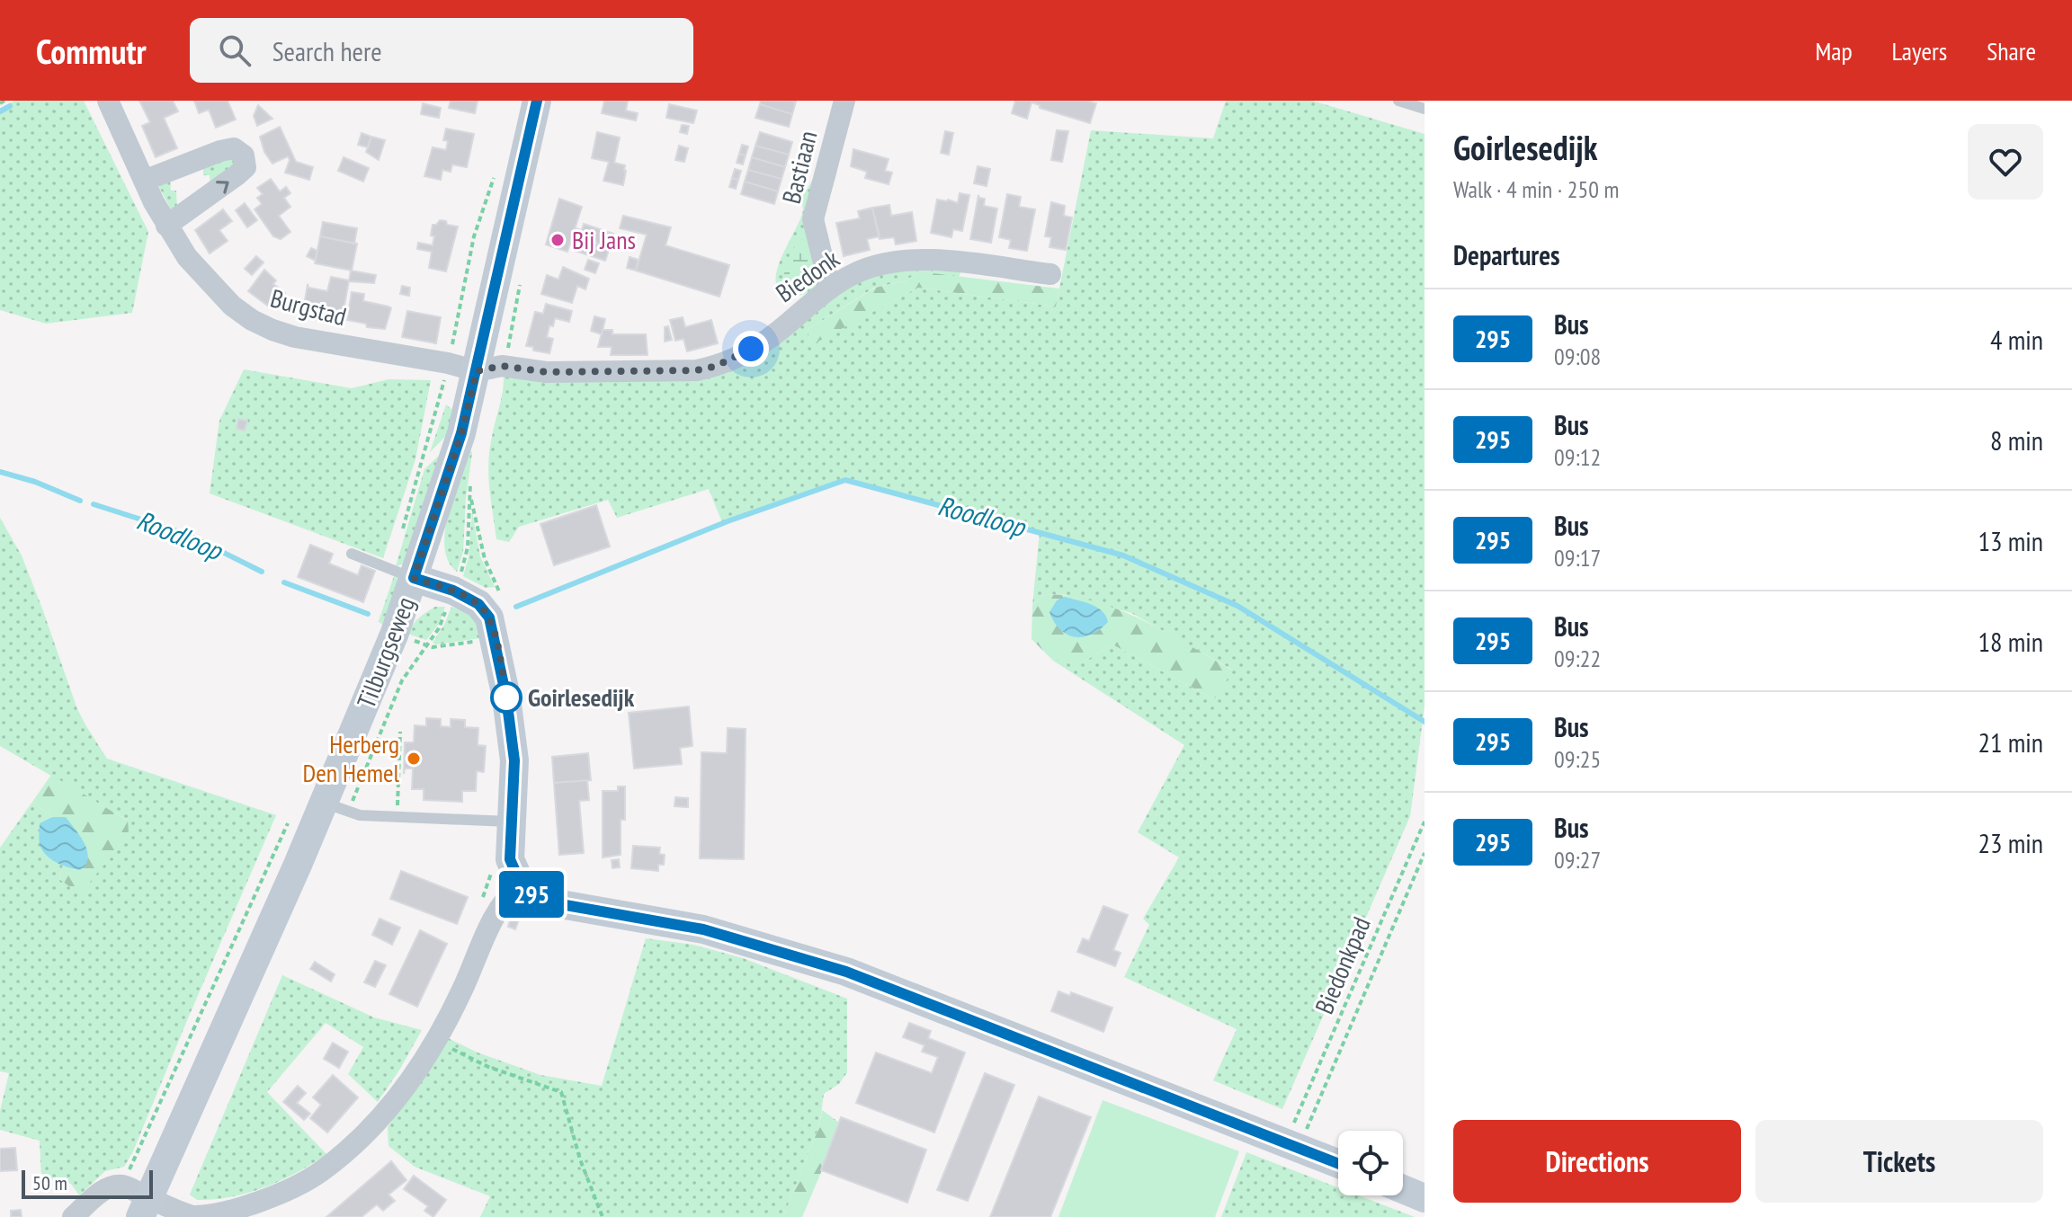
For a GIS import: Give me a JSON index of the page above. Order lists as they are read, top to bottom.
{
  "streets": {
    "street": [
      "Bastiaan",
      "Biedonk",
      "Burgstad",
      "Tilburgseweg"
    ],
    "path": ["Biedonkpad"]
  },
  "crossings": [
    ["Bastiaan", "Biedonk"],
    ["Biedonk", "Burgstad"],
    ["Biedonk", "Tilburgseweg"],
    ["Burgstad", "Tilburgseweg"]
  ],
  "water": ["Roodloop"],
  "places": ["Bij Jans", "Goirlesedijk", "Herberg Den Hemel"],
  "lines": ["bus line 295"],
  "scale_bar": "50 m",
  "page": {
    "header": "Commutr",
    "search": "Search here",
    "nav": ["Map", "Layers", "Share"],
    "on_map": "295",
    "heading": [
      ["Goirlesedijk", "Walk · 4 min · 250 m"],
      "Departures"
    ],
    "list": [
      {
        "mark": "295",
        "name": "Bus",
        "note": "09:08",
        "value": "4 min"
      },
      {
        "mark": "295",
        "name": "Bus",
        "note": "09:12",
        "value": "8 min"
      },
      {
        "mark": "295",
        "name": "Bus",
        "note": "09:17",
        "value": "13 min"
      },
      {
        "mark": "295",
        "name": "Bus",
        "note": "09:22",
        "value": "18 min"
      },
      {
        "mark": "295",
        "name": "Bus",
        "note": "09:25",
        "value": "21 min"
      },
      {
        "mark": "295",
        "name": "Bus",
        "note": "09:27",
        "value": "23 min"
      }
    ],
    "buttons": ["Directions", "Tickets"],
    "scale": "50 m"
  }
}
